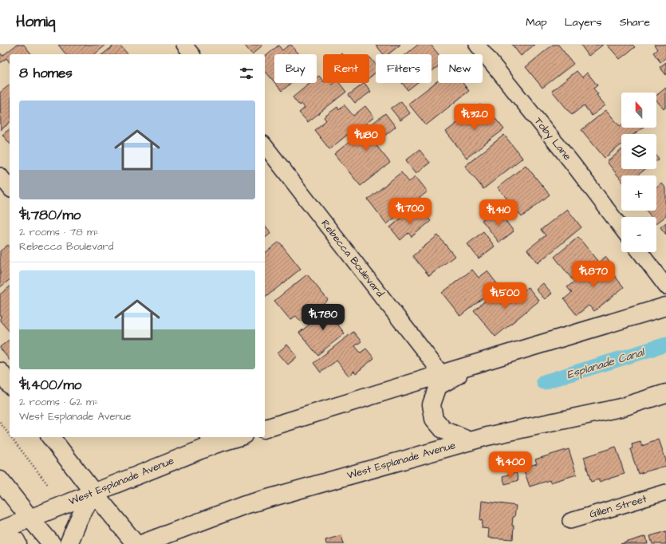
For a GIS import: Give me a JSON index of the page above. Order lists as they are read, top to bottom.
{
  "streets": {
    "main road": ["West Esplanade Avenue"],
    "street": ["Toby Lane", "Rebecca Boulevard", "Gillen Street"]
  },
  "water": ["Esplanade Canal"],
  "north": "top",
  "page": {
    "header": "Homiq",
    "nav": ["Map", "Layers", "Share"],
    "chip": [
      "Buy",
      "Rent",
      "Filters",
      "New"
    ],
    "heading": "8 homes",
    "map_buttons": ["+", "−"],
    "list": [
      {
        "name": "$1,780/mo",
        "note": "2 rooms · 78 m² · Rebecca Boulevard"
      },
      {
        "name": "$1,400/mo",
        "note": "2 rooms · 62 m² · West Esplanade Avenue"
      }
    ],
    "price": [
      "$1,320",
      "$1,180",
      "$1,700",
      "$1,410",
      "$1,870",
      "$1,500",
      "$1,780",
      "$1,400"
    ]
  }
}
